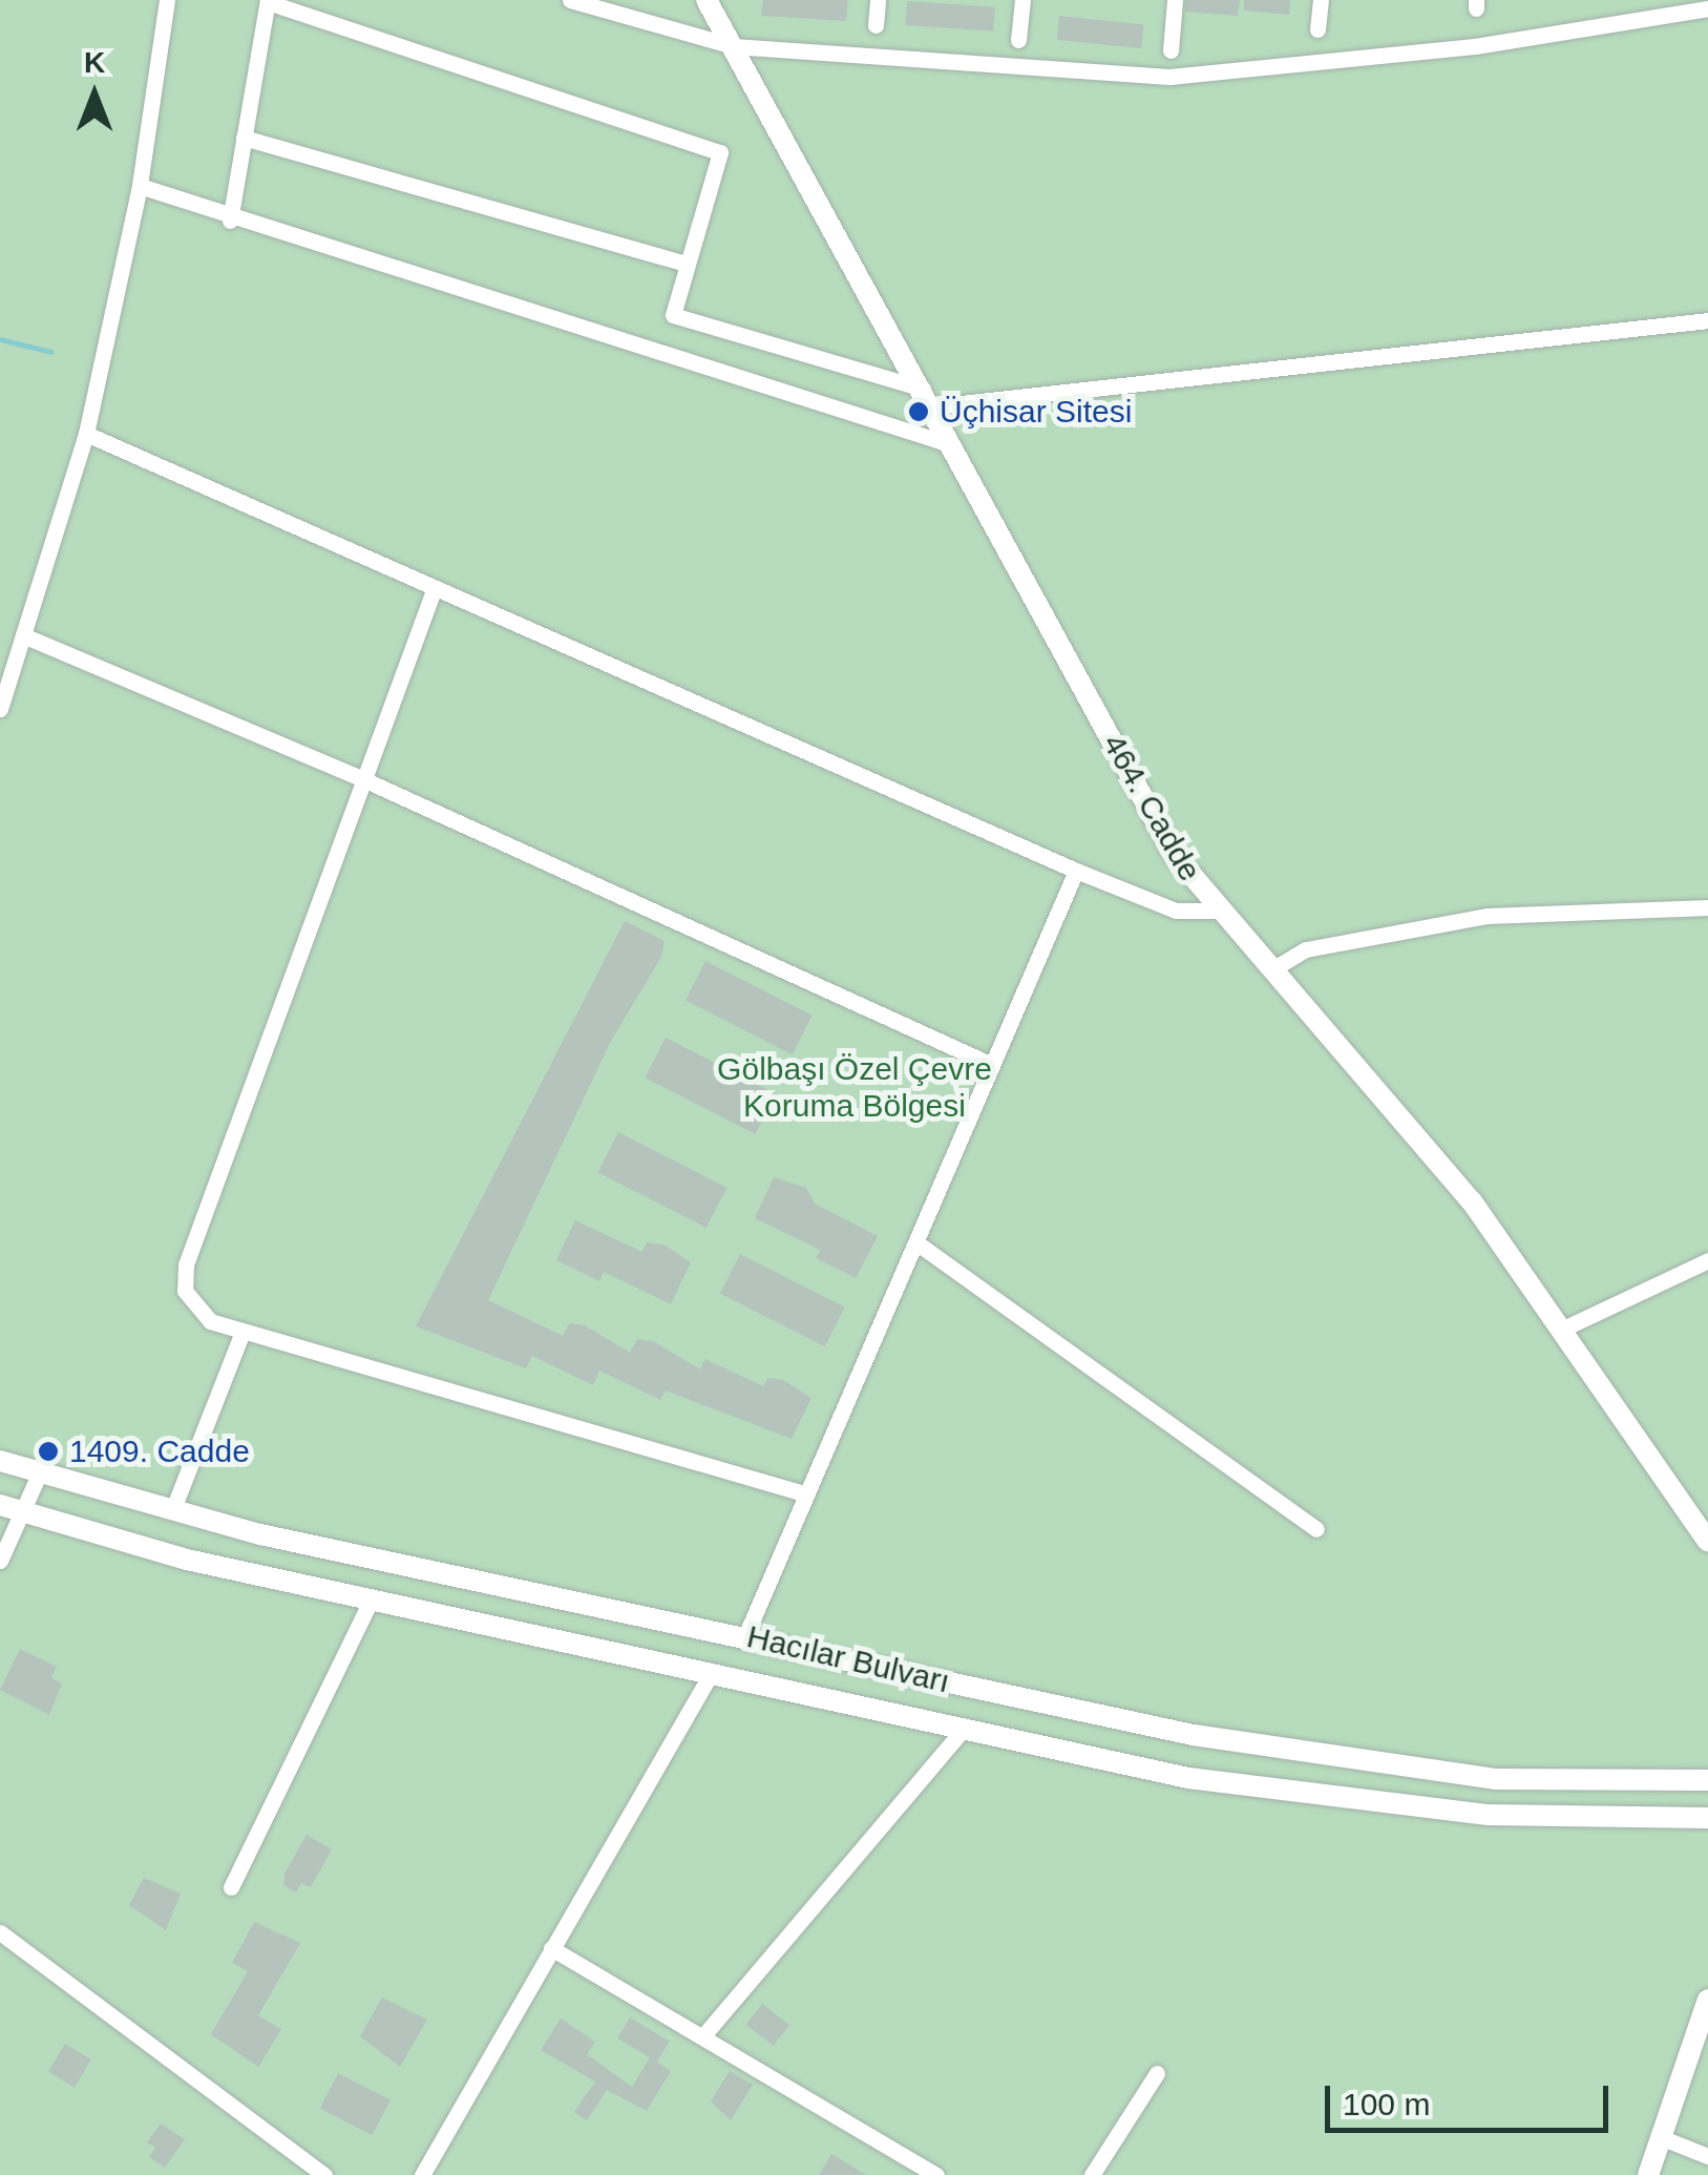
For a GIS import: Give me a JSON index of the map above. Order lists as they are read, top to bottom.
{
  "streets": {
    "main road": ["464. Cadde", "Hacılar Bulvarı"]
  },
  "parks": ["Gölbaşı Özel Çevre Koruma Bölgesi"],
  "places": ["Üçhisar Sitesi", "1409. Cadde"],
  "scale_bar": "100 m",
  "north": "top"
}
